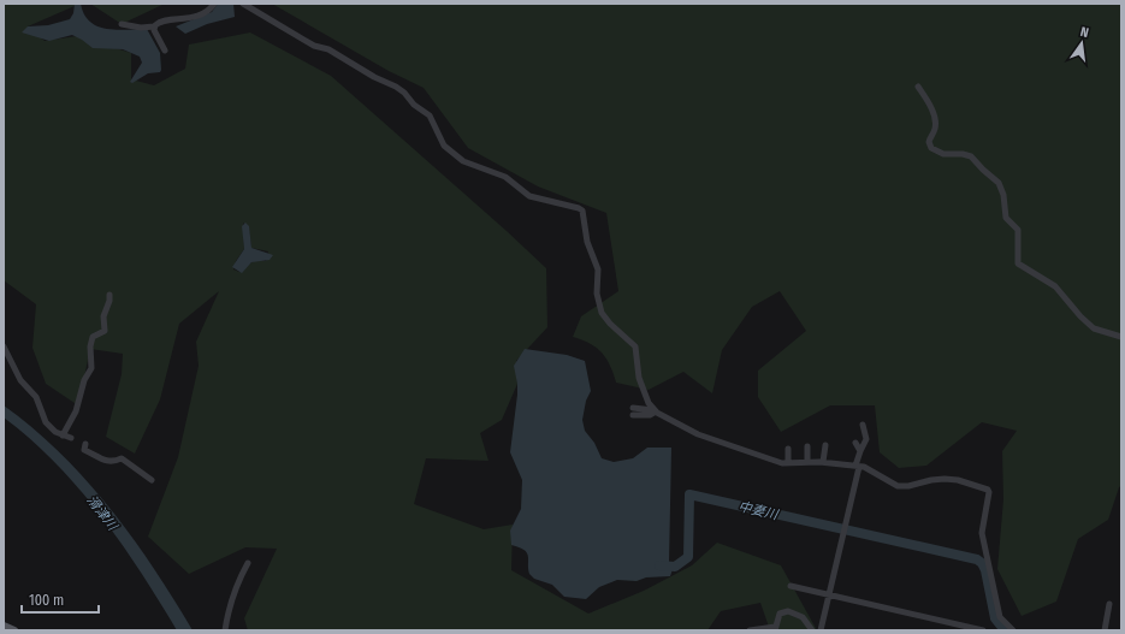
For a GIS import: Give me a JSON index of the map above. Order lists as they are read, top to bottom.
{
  "water": ["中妻川", "滑津川"],
  "scale_bar": "100 m",
  "north": "top"
}
